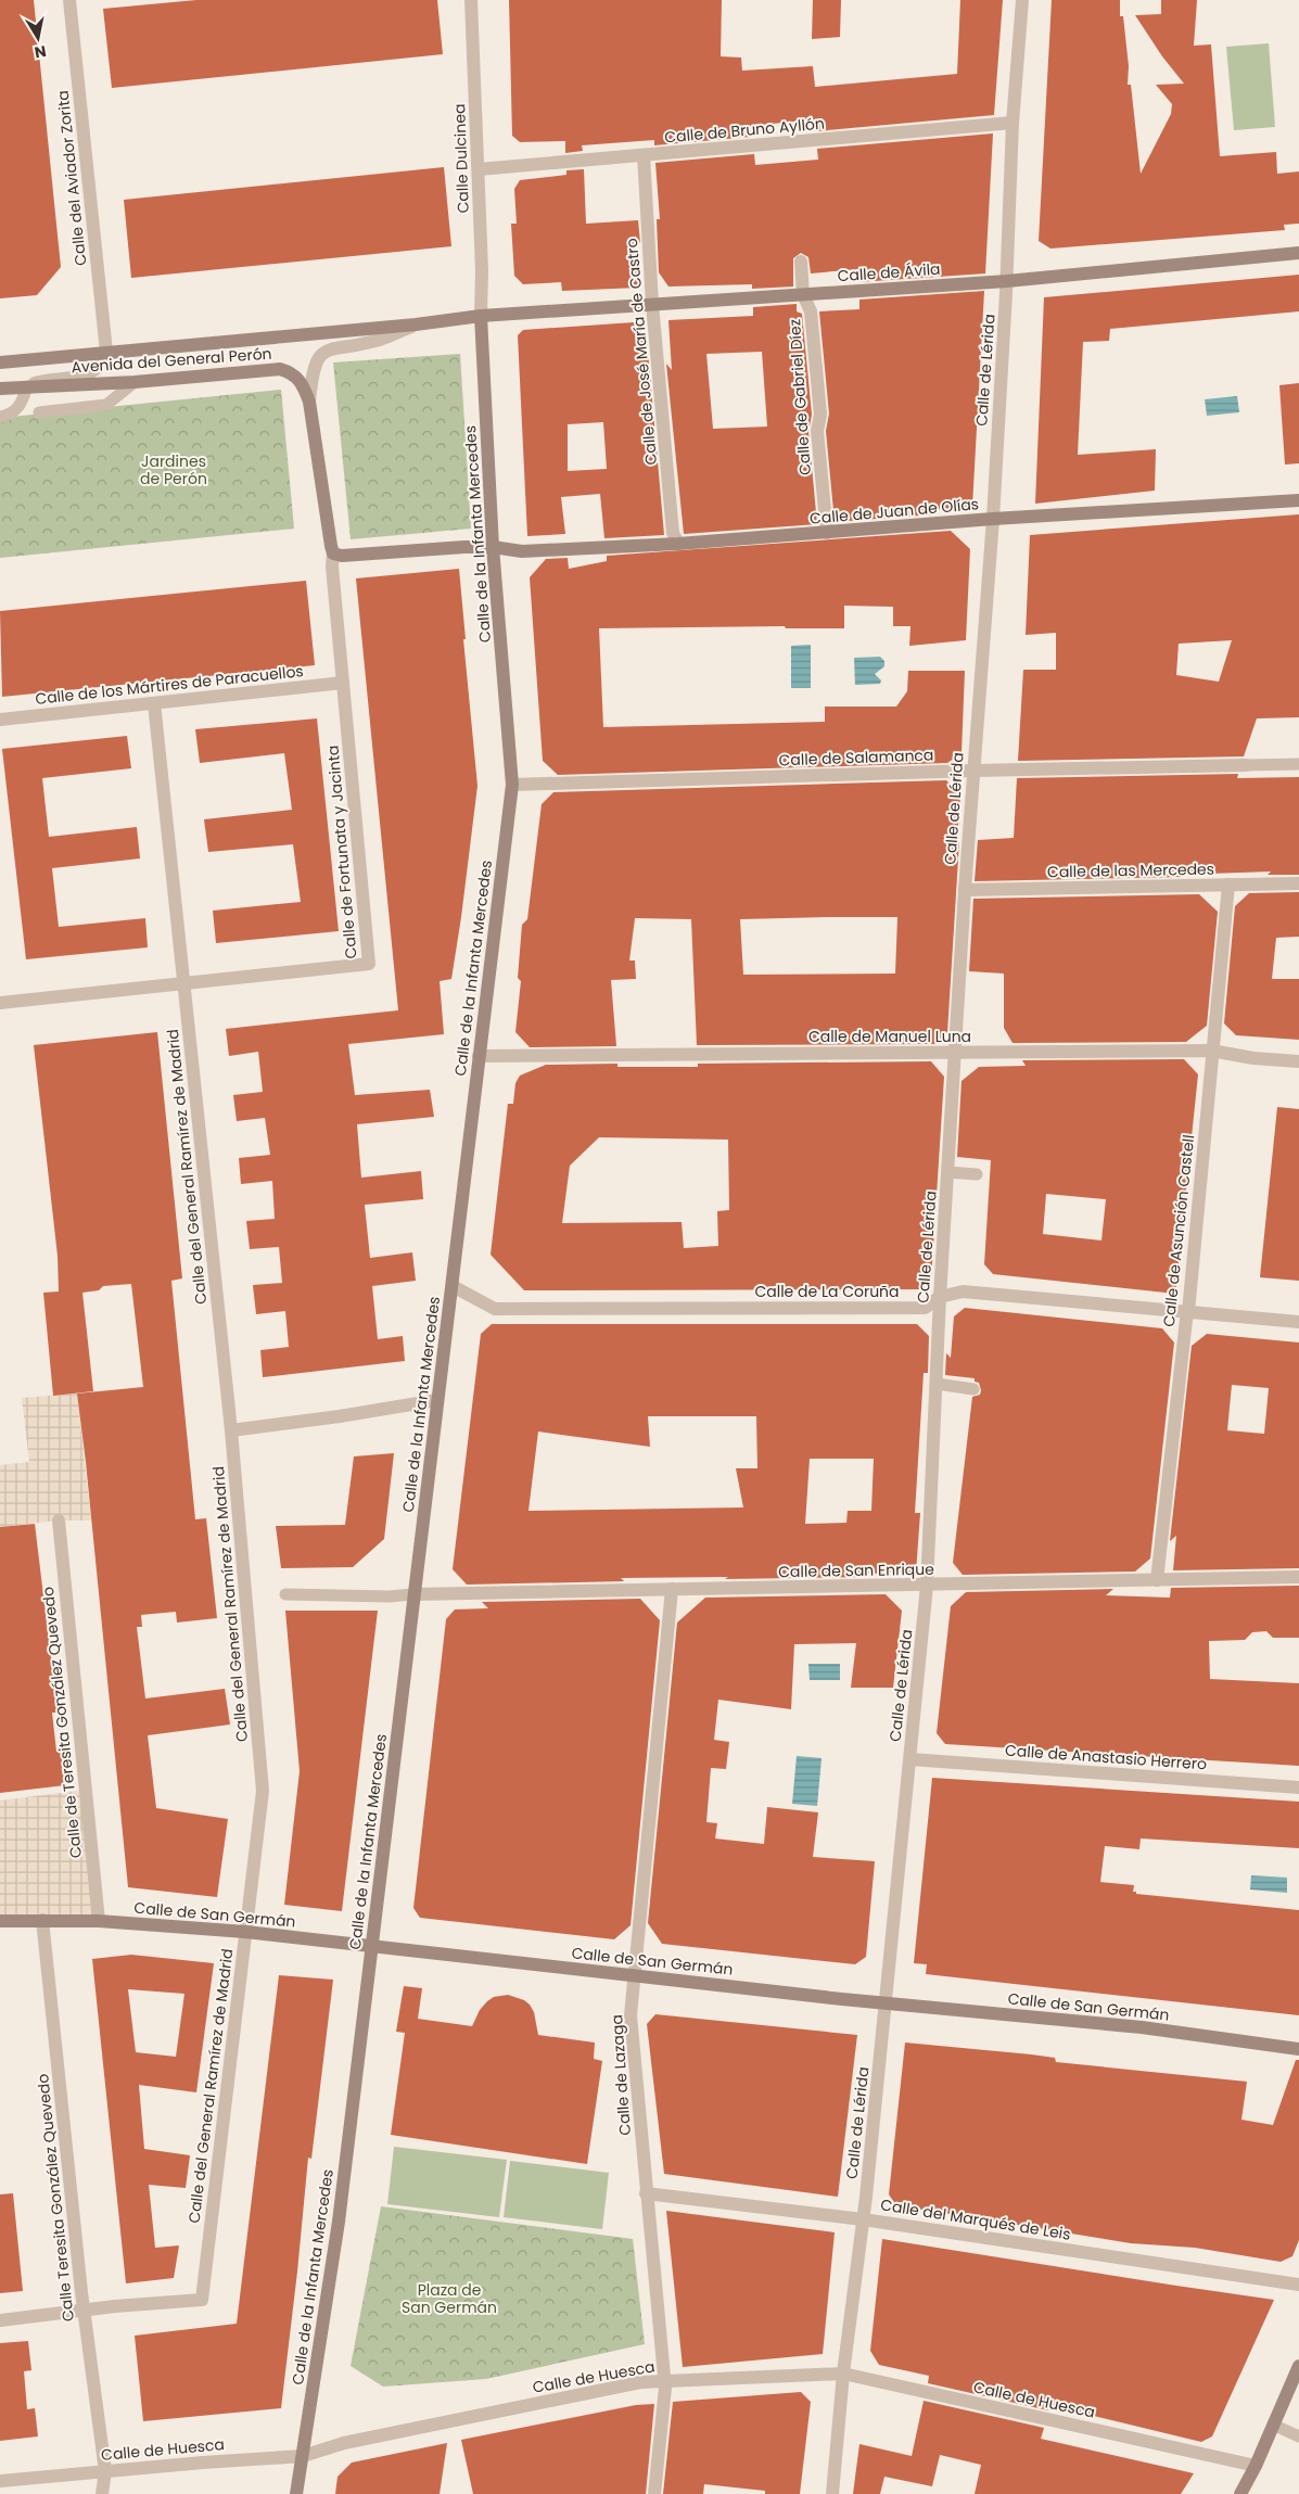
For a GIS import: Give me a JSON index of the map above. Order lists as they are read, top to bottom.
{
  "streets": {
    "street": [
      "Calle de Bruno Ayllón",
      "Calle Dulcinea",
      "Calle del Aviador Zorita",
      "Calle de Ávila",
      "Calle de José María de Castro",
      "Avenida del General Perón",
      "Calle de Lérida",
      "Calle de Gabriel Díez",
      "Calle de Juan de Olías",
      "Calle de la Infanta Mercedes",
      "Calle de los Mártires de Paracuellos",
      "Calle de Salamanca",
      "Calle de Fortunata y Jacinta",
      "Calle de las Mercedes",
      "Calle de Manuel Luna",
      "Calle del General Ramírez de Madrid",
      "Calle de Asunción Castell",
      "Calle de La Coruña",
      "Calle de San Enrique",
      "Calle de Teresita González Quevedo",
      "Calle de Anastasio Herrero",
      "Calle de San Germán",
      "Calle de Lazaga",
      "Calle Teresita González Quevedo",
      "Calle del Marqués de Leis",
      "Calle de Huesca"
    ]
  },
  "crossings": [
    ["Calle de Bruno Ayllón", "Calle Dulcinea"],
    ["Calle de Bruno Ayllón", "Calle de José María de Castro"],
    ["Calle de Bruno Ayllón", "Calle de Lérida"],
    ["Calle Dulcinea", "Calle de Ávila"],
    ["Calle Dulcinea", "Avenida del General Perón"],
    ["Calle Dulcinea", "Calle de la Infanta Mercedes"],
    ["Calle del Aviador Zorita", "Avenida del General Perón"],
    ["Calle de Ávila", "Calle de José María de Castro"],
    ["Calle de Ávila", "Avenida del General Perón"],
    ["Calle de Ávila", "Calle de Lérida"],
    ["Calle de Ávila", "Calle de Gabriel Díez"],
    ["Calle de Ávila", "Calle de la Infanta Mercedes"],
    ["Calle de José María de Castro", "Calle de Juan de Olías"],
    ["Avenida del General Perón", "Calle de la Infanta Mercedes"],
    ["Avenida del General Perón", "Calle de Fortunata y Jacinta"],
    ["Calle de Lérida", "Calle de Juan de Olías"],
    ["Calle de Lérida", "Calle de Salamanca"],
    ["Calle de Lérida", "Calle de las Mercedes"],
    ["Calle de Lérida", "Calle de Manuel Luna"],
    ["Calle de Lérida", "Calle de La Coruña"],
    ["Calle de Lérida", "Calle de San Enrique"],
    ["Calle de Lérida", "Calle de Anastasio Herrero"],
    ["Calle de Lérida", "Calle de San Germán"],
    ["Calle de Lérida", "Calle del Marqués de Leis"],
    ["Calle de Lérida", "Calle de Huesca"],
    ["Calle de Gabriel Díez", "Calle de Juan de Olías"],
    ["Calle de Juan de Olías", "Calle de la Infanta Mercedes"],
    ["Calle de la Infanta Mercedes", "Calle de Salamanca"],
    ["Calle de la Infanta Mercedes", "Calle de Manuel Luna"],
    ["Calle de la Infanta Mercedes", "Calle de La Coruña"],
    ["Calle de la Infanta Mercedes", "Calle de San Enrique"],
    ["Calle de la Infanta Mercedes", "Calle de San Germán"],
    ["Calle de la Infanta Mercedes", "Calle de Huesca"],
    ["Calle de los Mártires de Paracuellos", "Calle de Fortunata y Jacinta"],
    ["Calle de los Mártires de Paracuellos", "Calle del General Ramírez de Madrid"],
    ["Calle de Fortunata y Jacinta", "Calle del General Ramírez de Madrid"],
    ["Calle de las Mercedes", "Calle de Asunción Castell"],
    ["Calle de Manuel Luna", "Calle de Asunción Castell"],
    ["Calle del General Ramírez de Madrid", "Calle de San Germán"],
    ["Calle del General Ramírez de Madrid", "Calle Teresita González Quevedo"],
    ["Calle de Asunción Castell", "Calle de La Coruña"],
    ["Calle de Asunción Castell", "Calle de San Enrique"],
    ["Calle de San Enrique", "Calle de Lazaga"],
    ["Calle de Teresita González Quevedo", "Calle de San Germán"],
    ["Calle de San Germán", "Calle de Lazaga"],
    ["Calle de San Germán", "Calle Teresita González Quevedo"],
    ["Calle de Lazaga", "Calle del Marqués de Leis"],
    ["Calle de Lazaga", "Calle de Huesca"],
    ["Calle Teresita González Quevedo", "Calle de Huesca"]
  ],
  "parks": ["Jardines de Perón", "Plaza de San Germán"],
  "north": "bottom"
}
